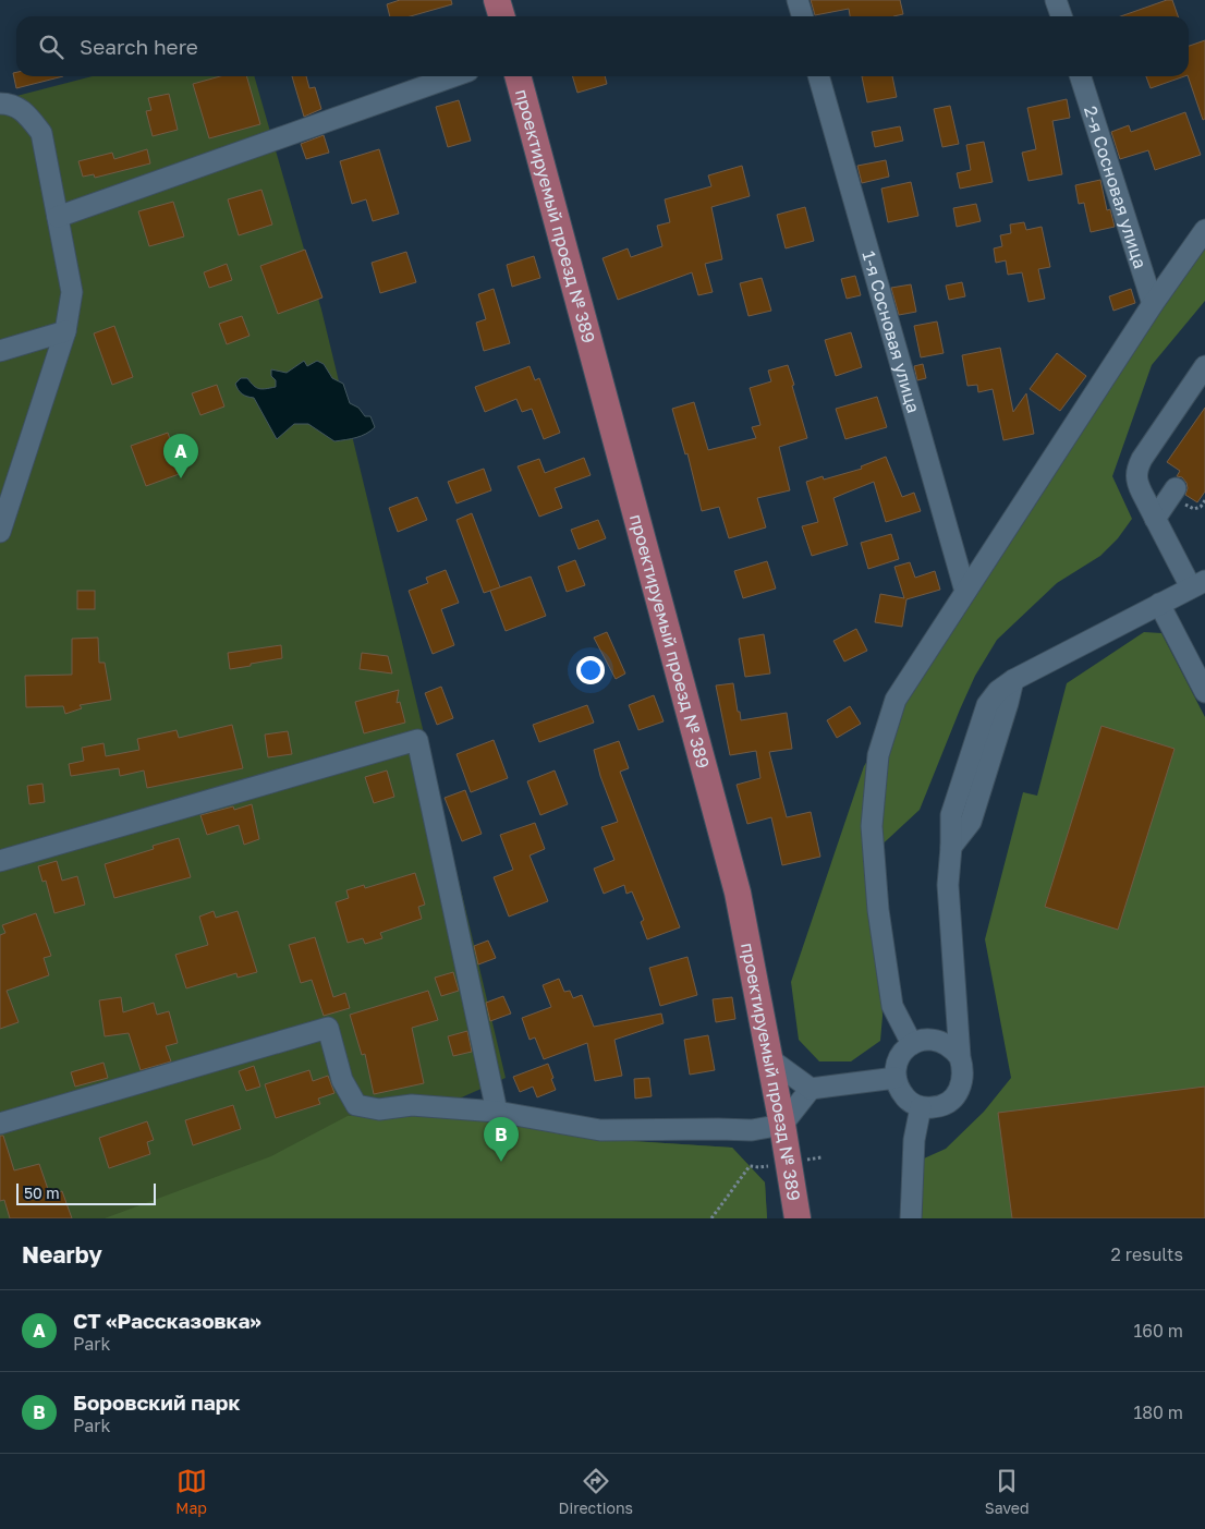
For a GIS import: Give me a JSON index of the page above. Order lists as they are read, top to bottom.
{
  "streets": {
    "main road": ["проектируемый проезд № 389"],
    "street": ["2-я Сосновая улица", "1-я Сосновая улица"]
  },
  "scale_bar": "50 m",
  "page": {
    "search": "Search here",
    "pins": ["A", "B"],
    "scale": "50 m",
    "heading": ["Nearby", "2 results"],
    "list": [
      {
        "mark": "A",
        "name": "СТ «Рассказовка»",
        "note": "Park",
        "value": "160 m"
      },
      {
        "mark": "B",
        "name": "Боровский парк",
        "note": "Park",
        "value": "180 m"
      }
    ],
    "nav": ["Map", "Directions", "Saved"]
  }
}
